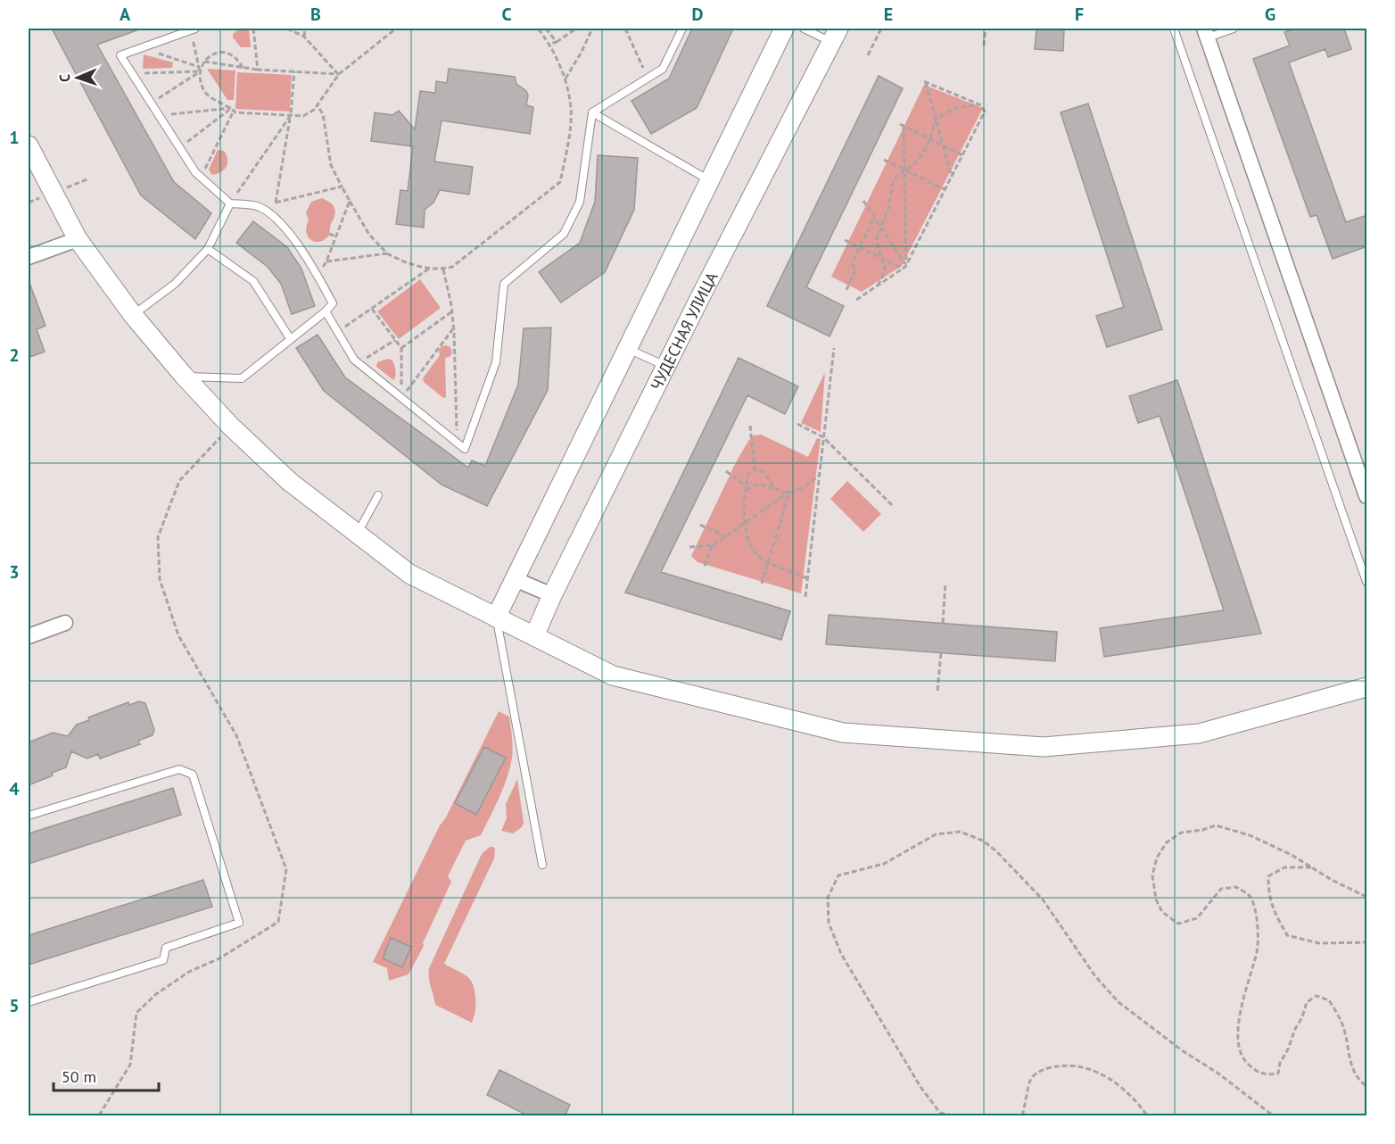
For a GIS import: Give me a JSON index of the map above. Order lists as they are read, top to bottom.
{
  "streets": {
    "street": ["ЧУДЕСНАЯ УЛИЦА"]
  },
  "scale_bar": "50 m",
  "north": "left",
  "grid": {
    "columns": [
      "A",
      "B",
      "C",
      "D",
      "E",
      "F",
      "G"
    ],
    "rows": [
      "1",
      "2",
      "3",
      "4",
      "5"
    ]
  }
}
